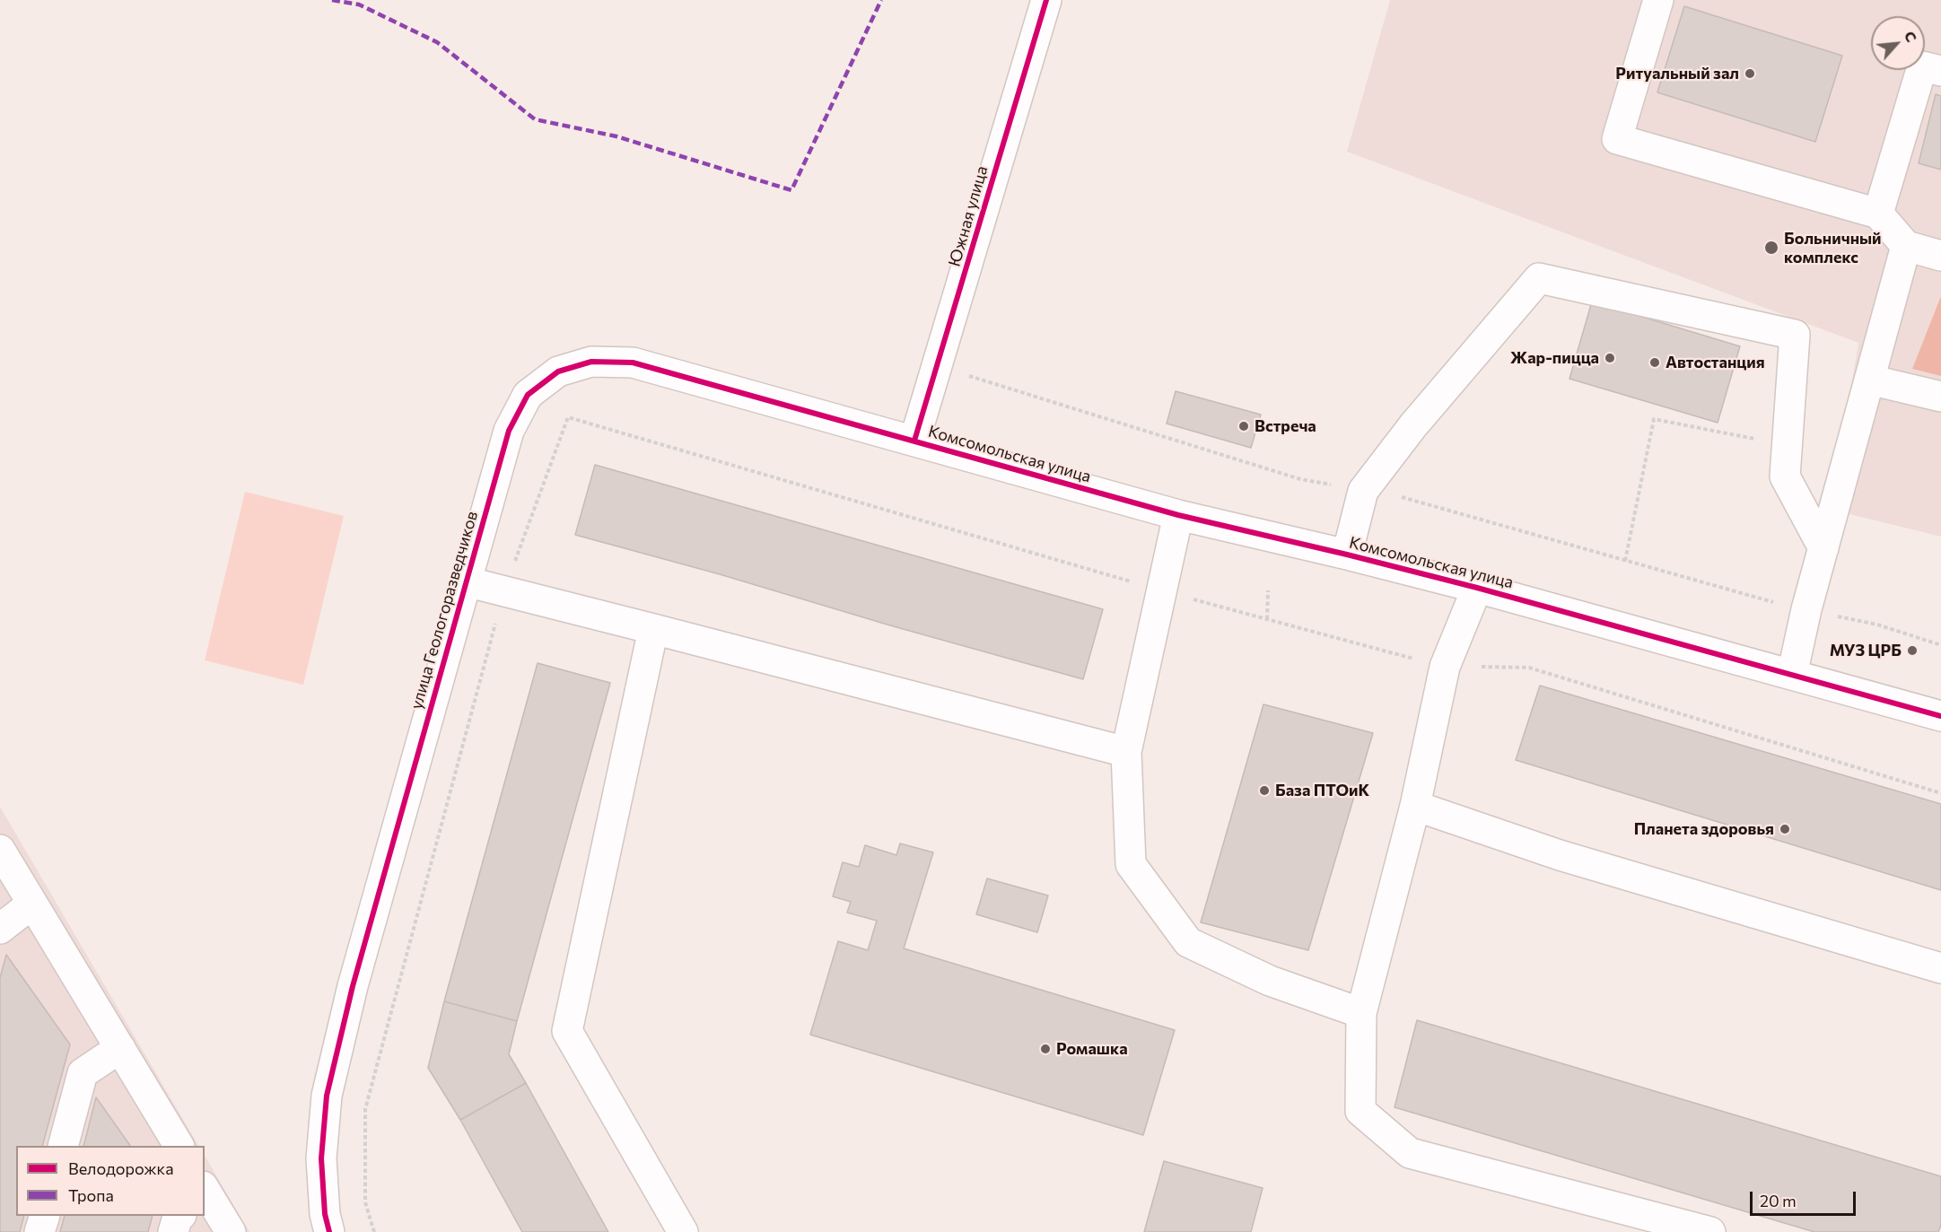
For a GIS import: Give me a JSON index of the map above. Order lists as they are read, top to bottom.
{
  "streets": {
    "street": ["Южная улица", "Комсомольская улица", "улица Геологоразведчиков"]
  },
  "crossings": [
    ["Южная улица", "Комсомольская улица"],
    ["Южная улица", "улица Геологоразведчиков"],
    ["Комсомольская улица", "улица Геологоразведчиков"]
  ],
  "places": [
    "Ритуальный зал",
    "Больничный комплекс",
    "Жар-пицца",
    "Автостанция",
    "Встреча",
    "МУЗ ЦРБ",
    "База ПТОиК",
    "Планета здоровья",
    "Ромашка"
  ],
  "legend": ["Велодорожка", "Тропа"],
  "scale_bar": "20 m",
  "north": "top right"
}
